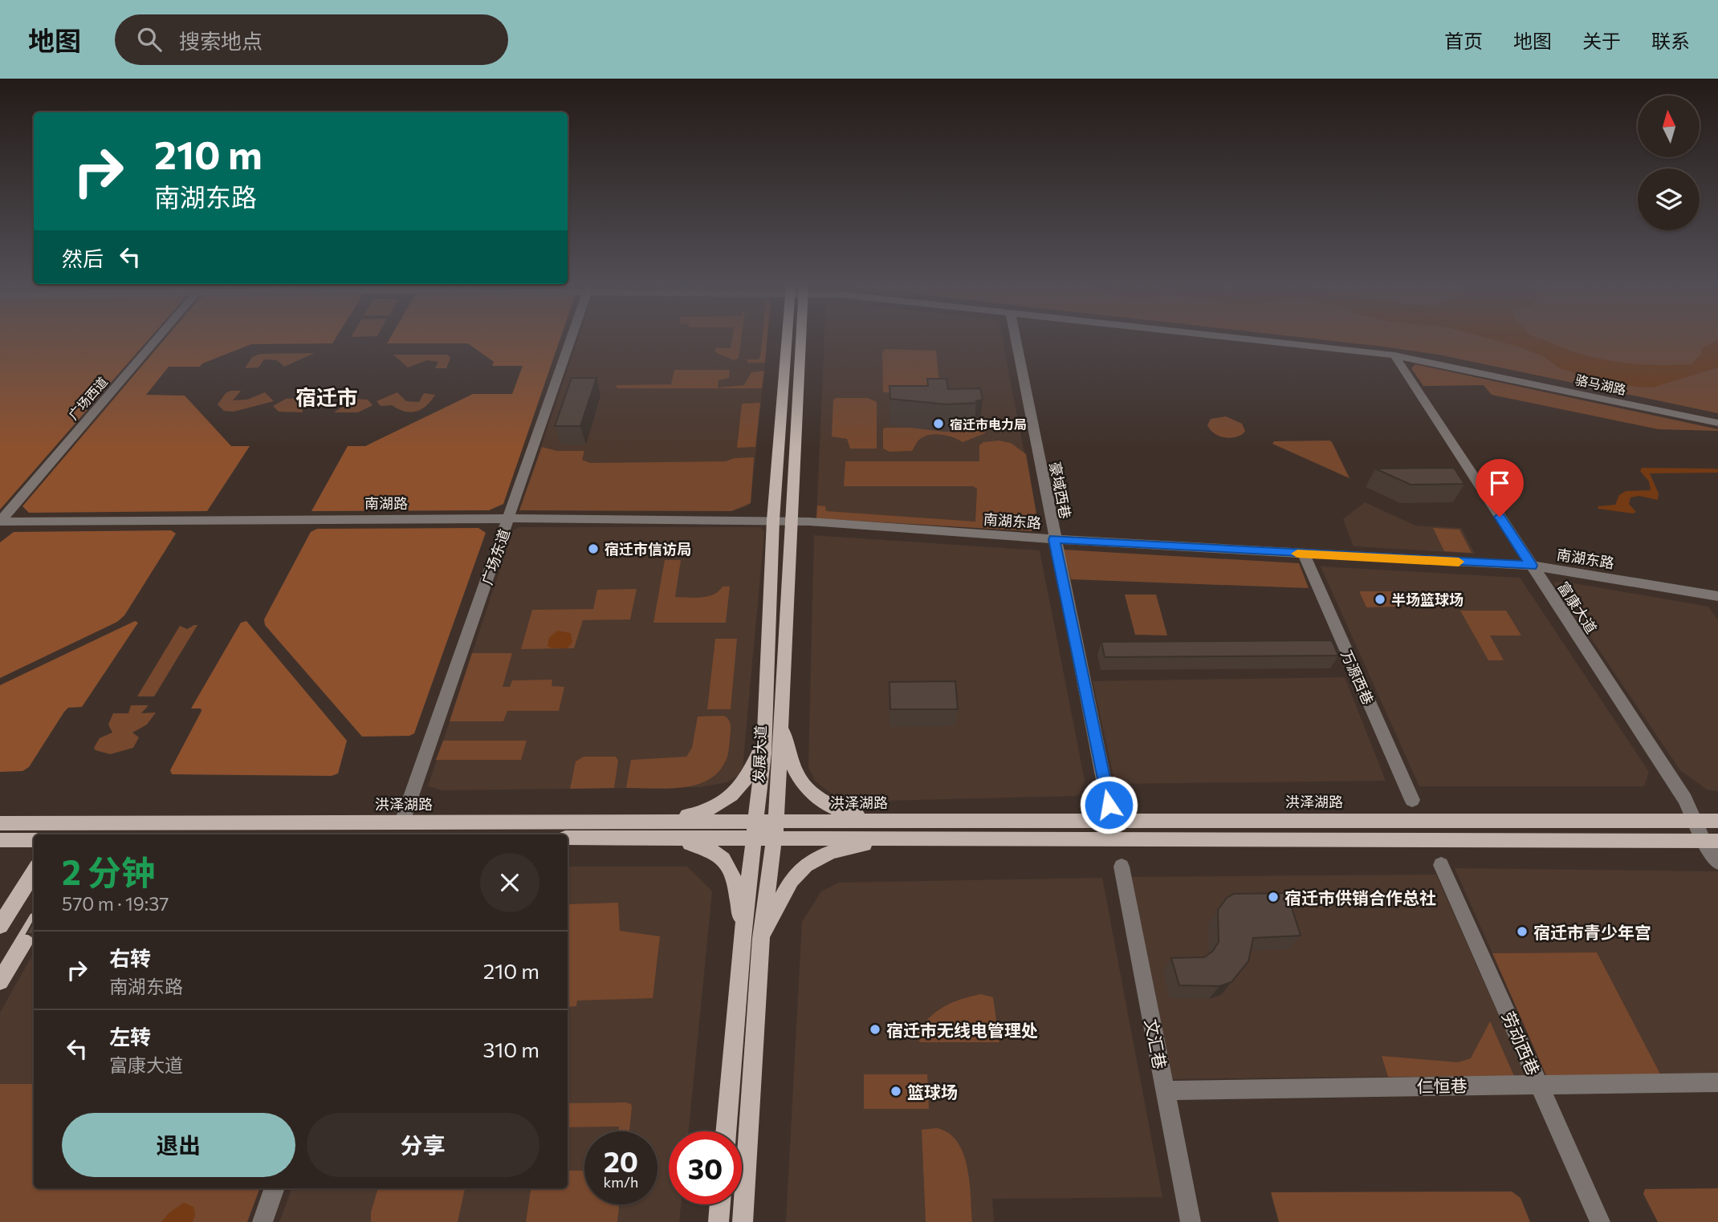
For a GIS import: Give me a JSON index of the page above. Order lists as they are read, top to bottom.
{
  "streets": {
    "main road": ["发展大道", "洪泽湖路"],
    "street": [
      "骆马湖路",
      "广场西道",
      "豪域西巷",
      "南湖路",
      "南湖东路",
      "广场东道",
      "富康大道",
      "万源西巷",
      "劳动西巷",
      "文汇巷",
      "仁恒巷"
    ]
  },
  "crossings": [
    ["骆马湖路", "富康大道"],
    ["广场西道", "南湖路"],
    ["豪域西巷", "南湖东路"],
    ["南湖路", "南湖东路"],
    ["南湖路", "广场东道"],
    ["南湖路", "发展大道"],
    ["南湖东路", "富康大道"],
    ["南湖东路", "万源西巷"],
    ["南湖东路", "发展大道"],
    ["广场东道", "洪泽湖路"],
    ["富康大道", "洪泽湖路"],
    ["发展大道", "洪泽湖路"],
    ["劳动西巷", "仁恒巷"],
    ["文汇巷", "仁恒巷"]
  ],
  "districts": ["宿迁市"],
  "places": [
    "宿迁市电力局",
    "宿迁市信访局",
    "半场篮球场",
    "宿迁市供销合作总社",
    "宿迁市青少年宫",
    "宿迁市无线电管理处",
    "篮球场"
  ],
  "north": "top",
  "page": {
    "header": "地图",
    "search": "搜索地点",
    "nav": [
      "首页",
      "地图",
      "关于",
      "联系"
    ],
    "turn": ["210 m", "南湖东路"],
    "then": "然后",
    "heading": ["2 分钟", "570 m · 19:37"],
    "list": [
      {
        "name": "右转",
        "note": "南湖东路",
        "value": "210 m"
      },
      {
        "name": "左转",
        "note": "富康大道",
        "value": "310 m"
      }
    ],
    "buttons": ["退出", "分享"],
    "speed": "20 km/h",
    "limit": "30"
  }
}
